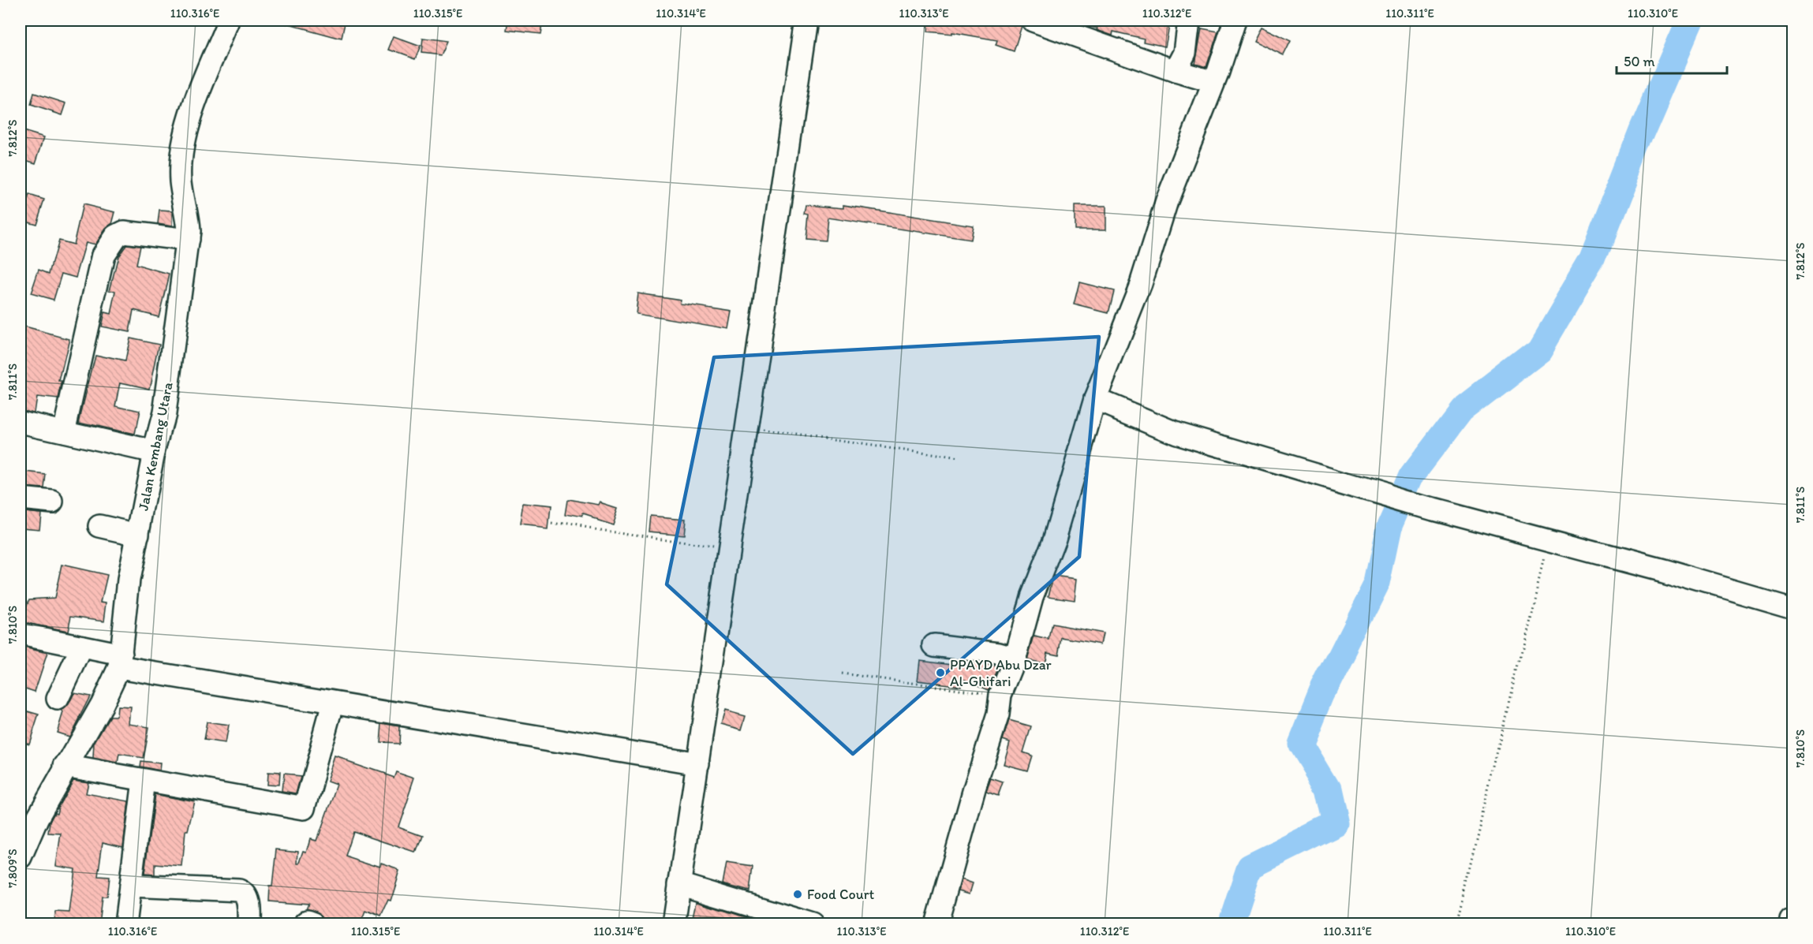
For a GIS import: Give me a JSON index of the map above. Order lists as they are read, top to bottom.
{
  "streets": {
    "street": ["Jalan Kembang Utara"]
  },
  "places": ["PPAYD Abu Dzar Al-Ghifari", "Food Court"],
  "scale_bar": "50 m",
  "coordinates": [
    "110.316°E",
    "110.315°E",
    "110.314°E",
    "110.313°E",
    "110.312°E",
    "110.311°E",
    "110.310°E",
    "7.812°S",
    "7.811°S",
    "7.810°S",
    "7.809°S"
  ]
}
